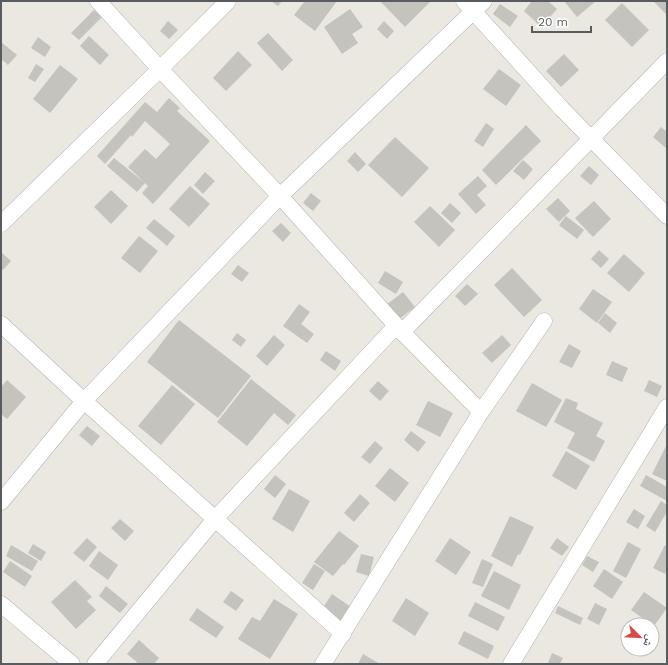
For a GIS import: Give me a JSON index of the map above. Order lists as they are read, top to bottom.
{
  "scale_bar": "20 m",
  "north": "bottom right"
}
